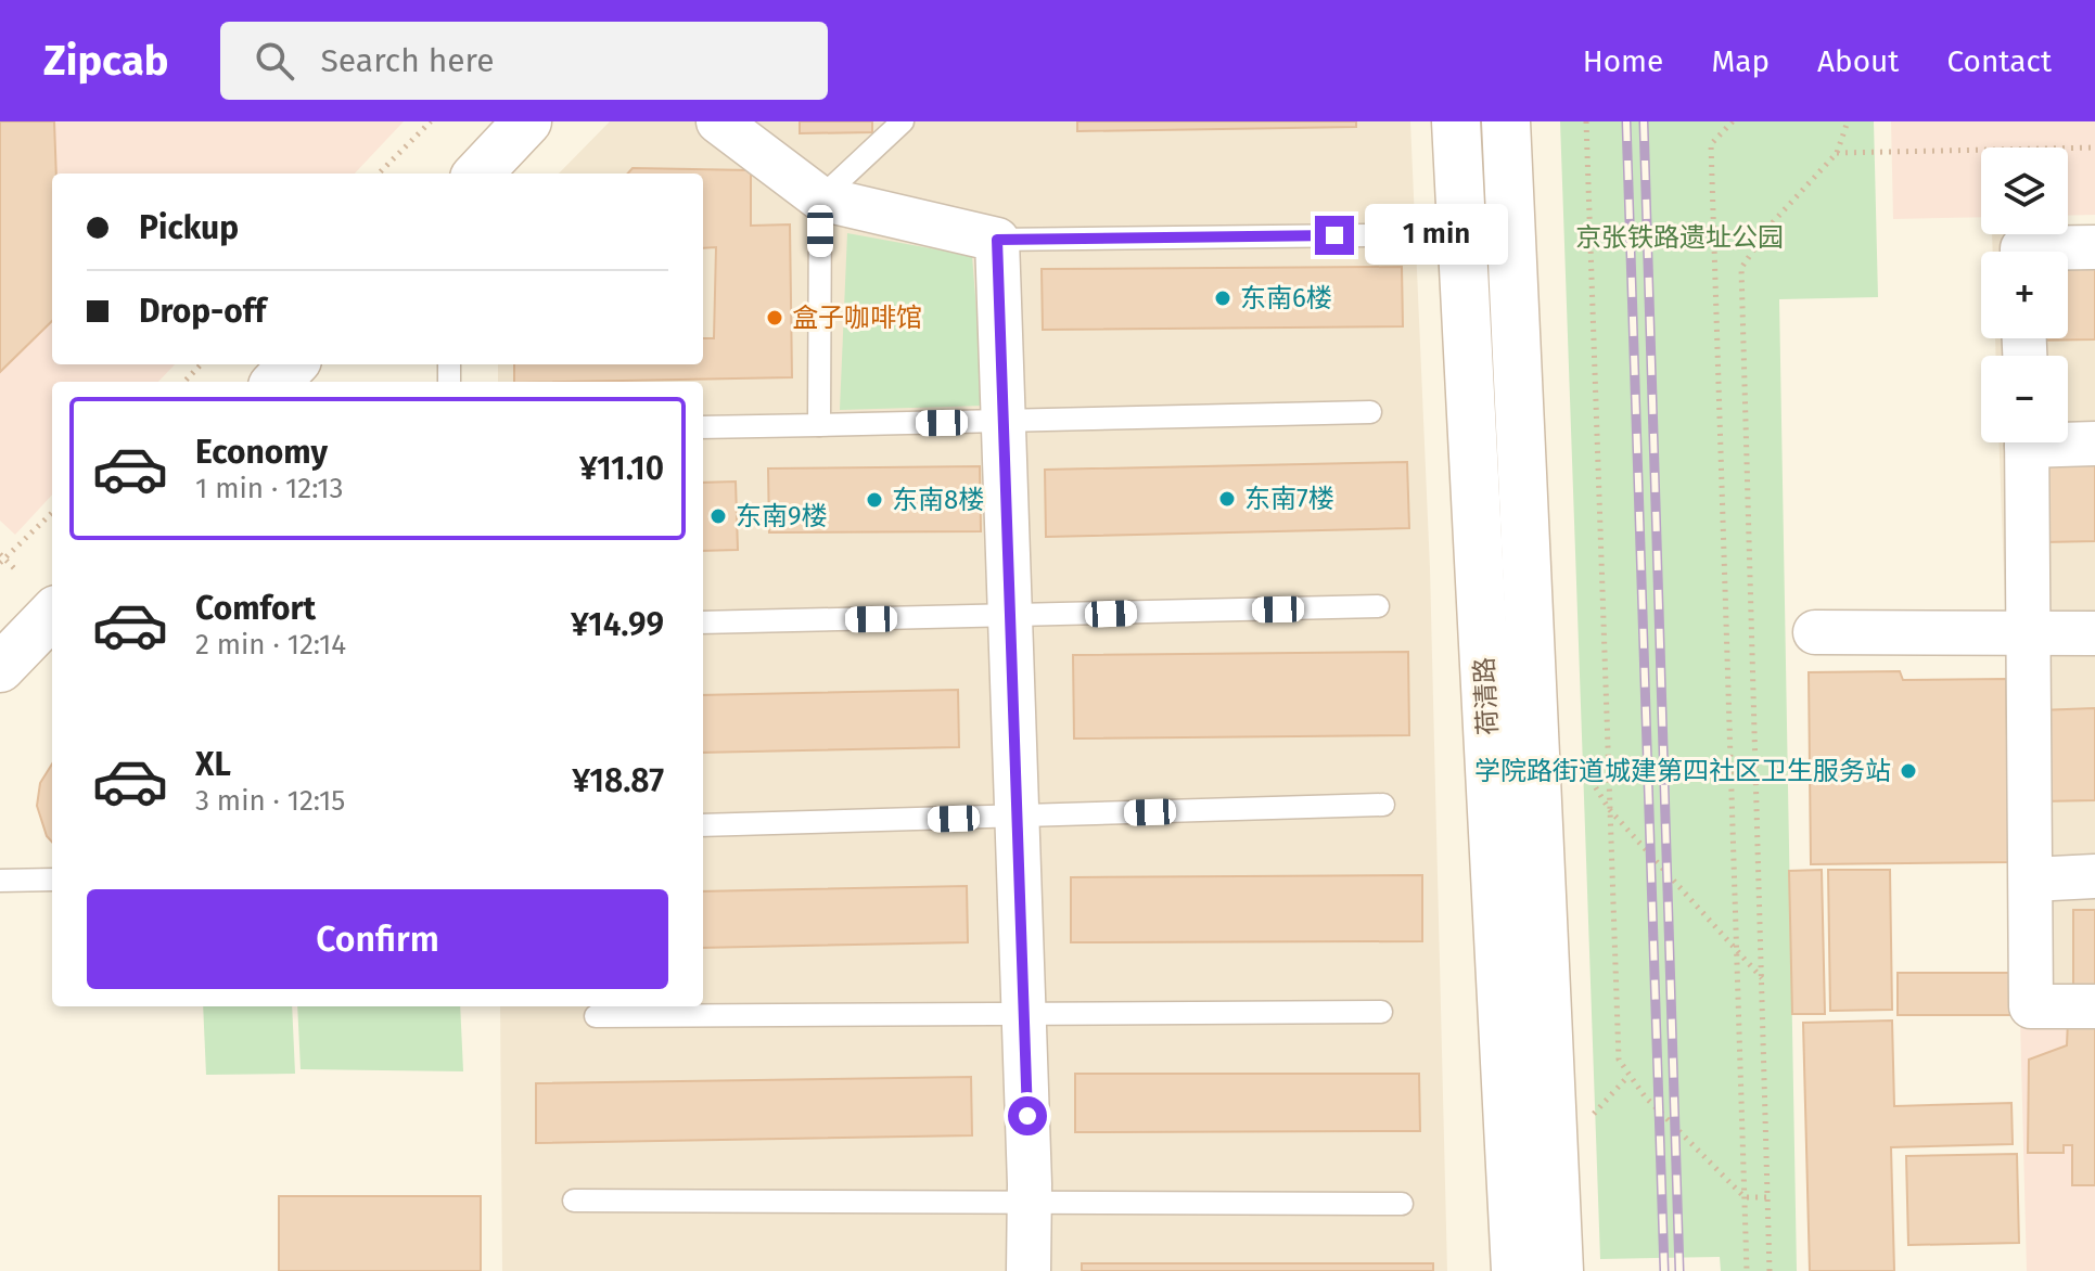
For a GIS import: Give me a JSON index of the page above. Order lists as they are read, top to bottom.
{
  "streets": {
    "main road": ["荷清路"]
  },
  "parks": ["京张铁路遗址公园"],
  "places": [
    "东南6楼",
    "盒子咖啡馆",
    "东南7楼",
    "东南8楼",
    "东南9楼",
    "学院路街道城建第四社区卫生服务站"
  ],
  "page": {
    "header": "Zipcab",
    "search": "Search here",
    "nav": [
      "Home",
      "Map",
      "About",
      "Contact"
    ],
    "map_buttons": ["+", "−"],
    "banner": ["Pickup", "Drop-off"],
    "bubble": "1 min",
    "list": [
      {
        "name": "Economy",
        "note": "1 min · 12:13",
        "value": "¥11.10"
      },
      {
        "name": "Comfort",
        "note": "2 min · 12:14",
        "value": "¥14.99"
      },
      {
        "name": "XL",
        "note": "3 min · 12:15",
        "value": "¥18.87"
      }
    ],
    "buttons": "Confirm"
  }
}
